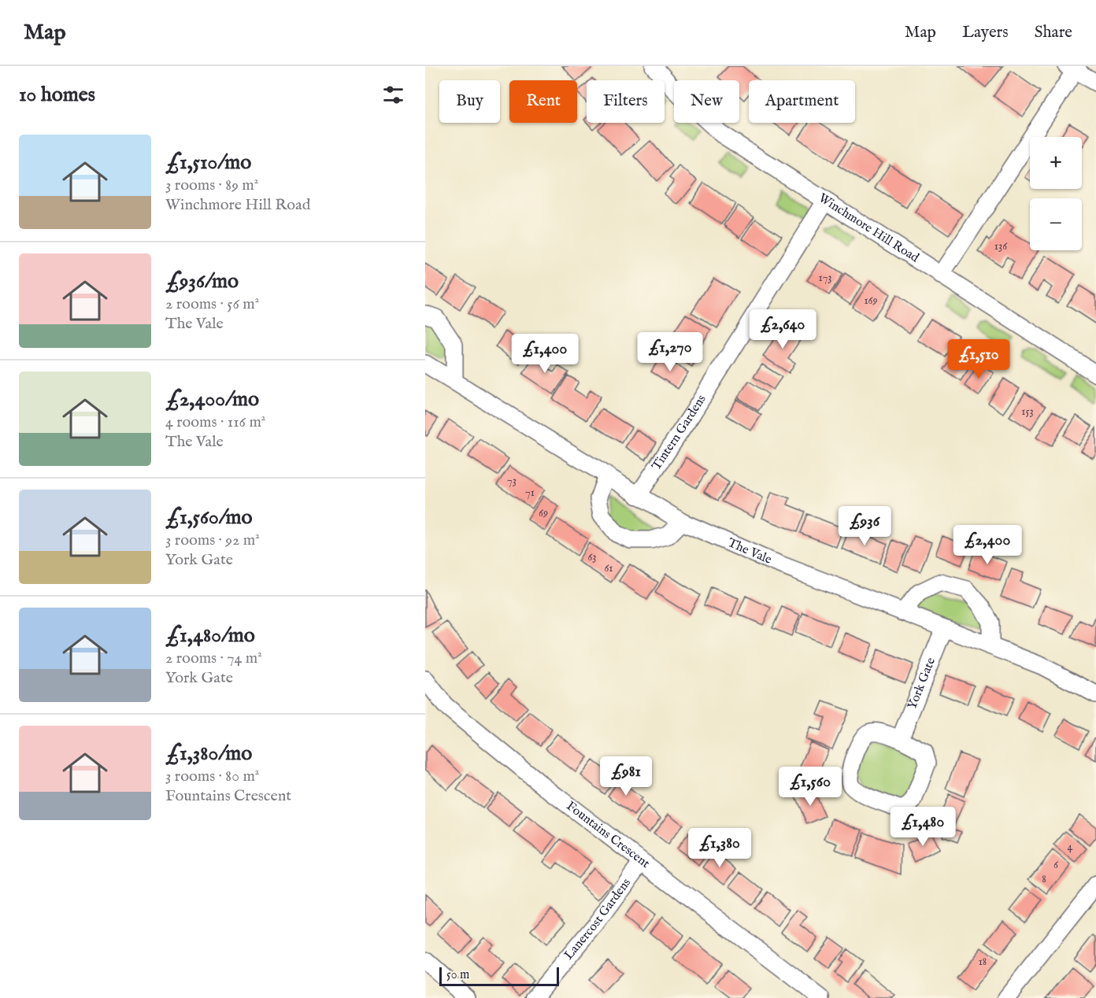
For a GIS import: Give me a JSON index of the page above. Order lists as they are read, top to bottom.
{
  "streets": {
    "street": [
      "Winchmore Hill Road",
      "Tintern Gardens",
      "The Vale",
      "York Gate",
      "Fountains Crescent",
      "Lanercost Gardens"
    ]
  },
  "crossings": [
    ["Winchmore Hill Road", "Tintern Gardens"],
    ["Tintern Gardens", "The Vale"],
    ["The Vale", "York Gate"],
    ["Fountains Crescent", "Lanercost Gardens"]
  ],
  "house_numbers": [
    "136",
    "173",
    "169",
    "153",
    "73",
    "71",
    "69",
    "63",
    "61",
    "4",
    "6",
    "8",
    "18"
  ],
  "scale_bar": "50 m",
  "page": {
    "header": "Map",
    "nav": ["Map", "Layers", "Share"],
    "heading": "10 homes",
    "chip": [
      "Buy",
      "Rent",
      "Filters",
      "New",
      "Apartment"
    ],
    "list": [
      {
        "name": "£1,510/mo",
        "note": "3 rooms · 89 m² · Winchmore Hill Road"
      },
      {
        "name": "£936/mo",
        "note": "2 rooms · 56 m² · The Vale"
      },
      {
        "name": "£2,400/mo",
        "note": "4 rooms · 116 m² · The Vale"
      },
      {
        "name": "£1,560/mo",
        "note": "3 rooms · 92 m² · York Gate"
      },
      {
        "name": "£1,480/mo",
        "note": "2 rooms · 74 m² · York Gate"
      },
      {
        "name": "£1,380/mo",
        "note": "3 rooms · 80 m² · Fountains Crescent"
      }
    ],
    "map_buttons": ["+", "−"],
    "price": [
      "£2,640",
      "£1,270",
      "£1,400",
      "£1,510",
      "£936",
      "£2,400",
      "£981",
      "£1,560",
      "£1,480",
      "£1,380"
    ],
    "scale": "50 m"
  }
}
